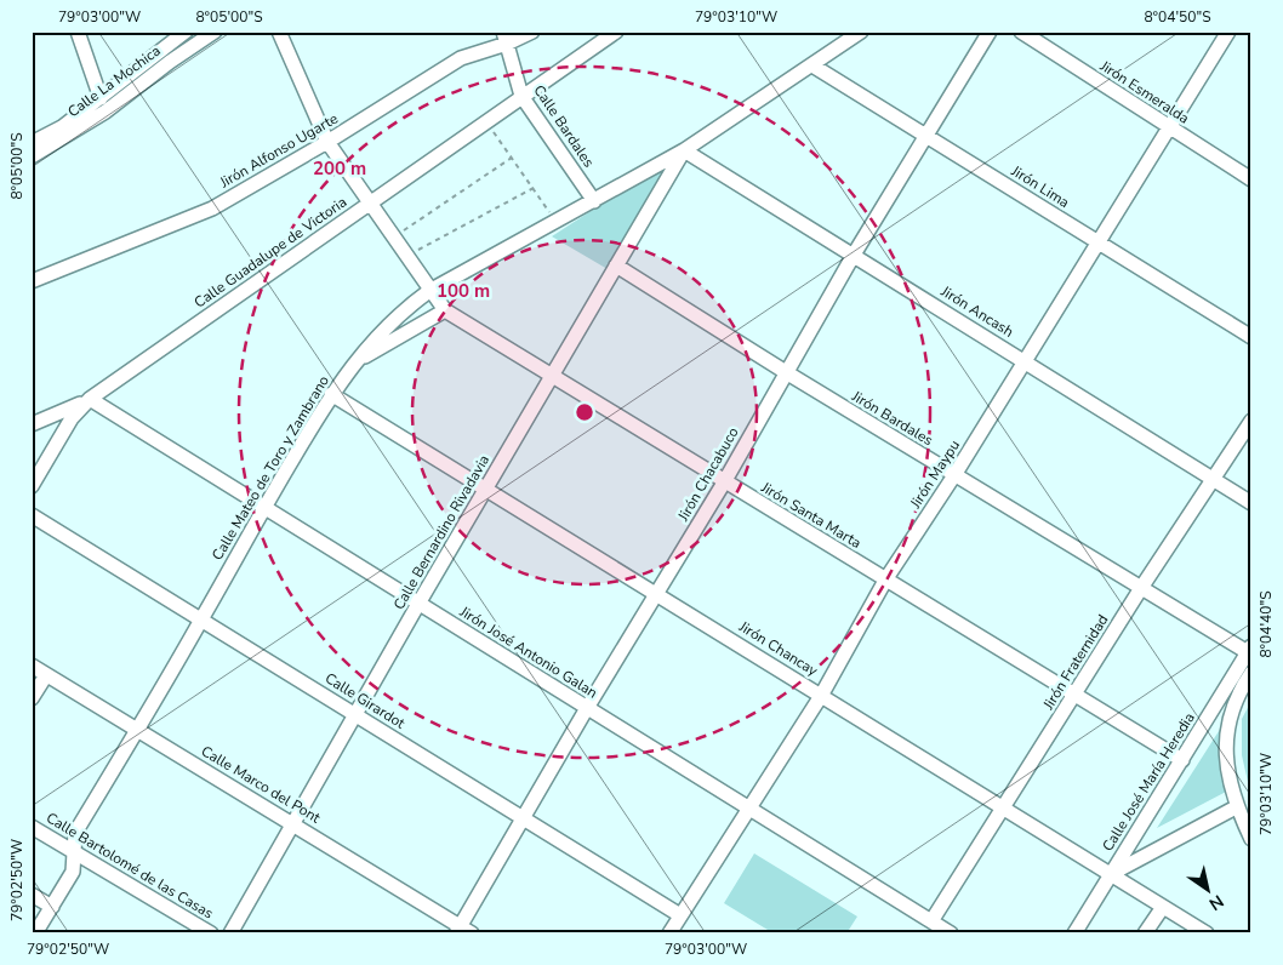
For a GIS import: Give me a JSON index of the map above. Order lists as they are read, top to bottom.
{
  "streets": {
    "street": [
      "Calle La Mochica",
      "Jirón Esmeralda",
      "Calle Bardales",
      "Jirón Alfonso Ugarte",
      "Jirón Lima",
      "Calle Guadalupe de Victoria",
      "Jirón Ancash",
      "Jirón Bardales",
      "Calle Mateo de Toro y Zambrano",
      "Jirón Chacabuco",
      "Jirón Maypu",
      "Jirón Santa Marta",
      "Calle Bernardino Rivadavia",
      "Jirón Chancay",
      "Jirón José Antonio Galan",
      "Jirón Fraternidad",
      "Calle Girardot",
      "Calle José María Heredia",
      "Calle Marco del Pont",
      "Calle Bartolomé de las Casas"
    ]
  },
  "crossings": [
    ["Jirón Esmeralda", "Jirón Maypu"],
    ["Calle Bardales", "Jirón Alfonso Ugarte"],
    ["Calle Bardales", "Calle Guadalupe de Victoria"],
    ["Calle Bardales", "Calle Mateo de Toro y Zambrano"],
    ["Jirón Alfonso Ugarte", "Jirón Santa Marta"],
    ["Jirón Lima", "Calle Mateo de Toro y Zambrano"],
    ["Jirón Lima", "Jirón Chacabuco"],
    ["Jirón Lima", "Jirón Maypu"],
    ["Calle Guadalupe de Victoria", "Jirón Santa Marta"],
    ["Calle Guadalupe de Victoria", "Jirón José Antonio Galan"],
    ["Jirón Ancash", "Calle Mateo de Toro y Zambrano"],
    ["Jirón Ancash", "Jirón Chacabuco"],
    ["Jirón Ancash", "Jirón Maypu"],
    ["Jirón Ancash", "Calle Bernardino Rivadavia"],
    ["Jirón Ancash", "Jirón Fraternidad"],
    ["Jirón Bardales", "Jirón Chacabuco"],
    ["Jirón Bardales", "Jirón Maypu"],
    ["Jirón Bardales", "Calle Bernardino Rivadavia"],
    ["Jirón Bardales", "Jirón Fraternidad"],
    ["Jirón Bardales", "Calle José María Heredia"],
    ["Calle Mateo de Toro y Zambrano", "Jirón Santa Marta"],
    ["Calle Mateo de Toro y Zambrano", "Calle Bernardino Rivadavia"],
    ["Calle Mateo de Toro y Zambrano", "Jirón Chancay"],
    ["Calle Mateo de Toro y Zambrano", "Jirón José Antonio Galan"],
    ["Calle Mateo de Toro y Zambrano", "Calle Girardot"],
    ["Calle Mateo de Toro y Zambrano", "Calle Marco del Pont"],
    ["Calle Mateo de Toro y Zambrano", "Calle Bartolomé de las Casas"],
    ["Jirón Chacabuco", "Jirón Santa Marta"],
    ["Jirón Chacabuco", "Jirón Chancay"],
    ["Jirón Chacabuco", "Jirón José Antonio Galan"],
    ["Jirón Chacabuco", "Calle Girardot"],
    ["Jirón Chacabuco", "Calle Marco del Pont"],
    ["Jirón Maypu", "Jirón Santa Marta"],
    ["Jirón Maypu", "Jirón Chancay"],
    ["Jirón Maypu", "Jirón José Antonio Galan"],
    ["Jirón Maypu", "Calle Girardot"],
    ["Jirón Santa Marta", "Calle Bernardino Rivadavia"],
    ["Jirón Santa Marta", "Jirón Fraternidad"],
    ["Jirón Santa Marta", "Calle José María Heredia"],
    ["Calle Bernardino Rivadavia", "Jirón Chancay"],
    ["Calle Bernardino Rivadavia", "Jirón José Antonio Galan"],
    ["Calle Bernardino Rivadavia", "Calle Girardot"],
    ["Calle Bernardino Rivadavia", "Calle Marco del Pont"],
    ["Jirón Chancay", "Jirón Fraternidad"],
    ["Jirón Chancay", "Calle José María Heredia"],
    ["Jirón José Antonio Galan", "Jirón Fraternidad"]
  ],
  "north": "bottom right",
  "coordinates": [
    "79°03'00\"W",
    "8°05'00\"S",
    "79°03'10\"W",
    "8°04'50\"S",
    "8°04'40\"S",
    "79°02'50\"W"
  ],
  "rings": ["200 m", "100 m"]
}
